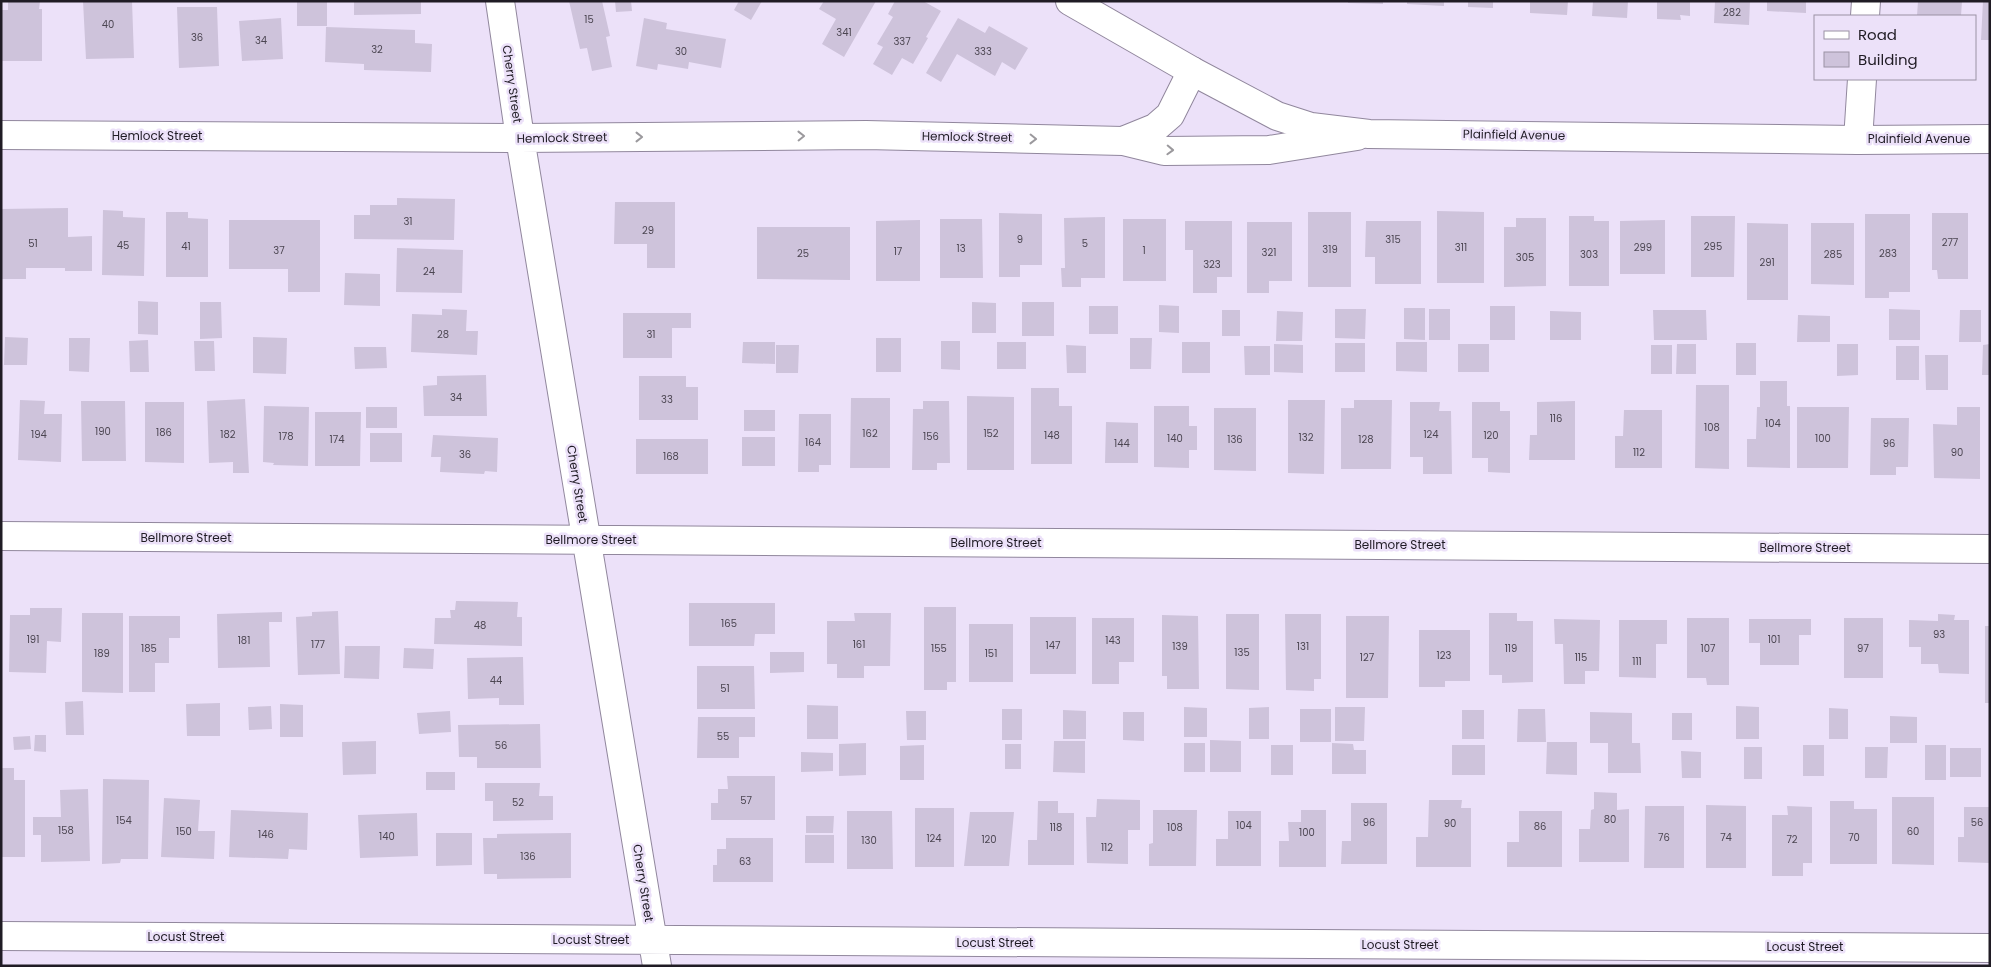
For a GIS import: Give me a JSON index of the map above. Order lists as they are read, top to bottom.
{
  "streets": {
    "street": [
      "Cherry Street",
      "Plainfield Avenue",
      "Hemlock Street",
      "Bellmore Street",
      "Locust Street"
    ]
  },
  "crossings": [
    ["Cherry Street", "Hemlock Street"],
    ["Cherry Street", "Bellmore Street"],
    ["Cherry Street", "Locust Street"],
    ["Plainfield Avenue", "Hemlock Street"]
  ],
  "one_way": ["Hemlock Street"],
  "house_numbers": [
    "282",
    "15",
    "40",
    "341",
    "36",
    "34",
    "337",
    "32",
    "30",
    "333",
    "31",
    "29",
    "9",
    "315",
    "277",
    "51",
    "5",
    "45",
    "41",
    "295",
    "311",
    "299",
    "13",
    "319",
    "37",
    "1",
    "17",
    "321",
    "25",
    "283",
    "303",
    "285",
    "305",
    "291",
    "323",
    "24",
    "28",
    "31",
    "34",
    "33",
    "116",
    "104",
    "108",
    "190",
    "186",
    "162",
    "152",
    "194",
    "182",
    "124",
    "148",
    "120",
    "178",
    "156",
    "132",
    "140",
    "100",
    "174",
    "136",
    "128",
    "164",
    "144",
    "96",
    "112",
    "90",
    "36",
    "168",
    "165",
    "48",
    "93",
    "191",
    "101",
    "181",
    "143",
    "177",
    "161",
    "147",
    "139",
    "131",
    "185",
    "155",
    "119",
    "107",
    "97",
    "135",
    "189",
    "151",
    "123",
    "127",
    "115",
    "111",
    "44",
    "51",
    "55",
    "56",
    "57",
    "52",
    "80",
    "154",
    "96",
    "56",
    "90",
    "104",
    "86",
    "118",
    "108",
    "158",
    "150",
    "60",
    "100",
    "146",
    "140",
    "76",
    "74",
    "70",
    "124",
    "120",
    "72",
    "130",
    "112",
    "136",
    "63"
  ],
  "legend": ["Road", "Building"]
}
